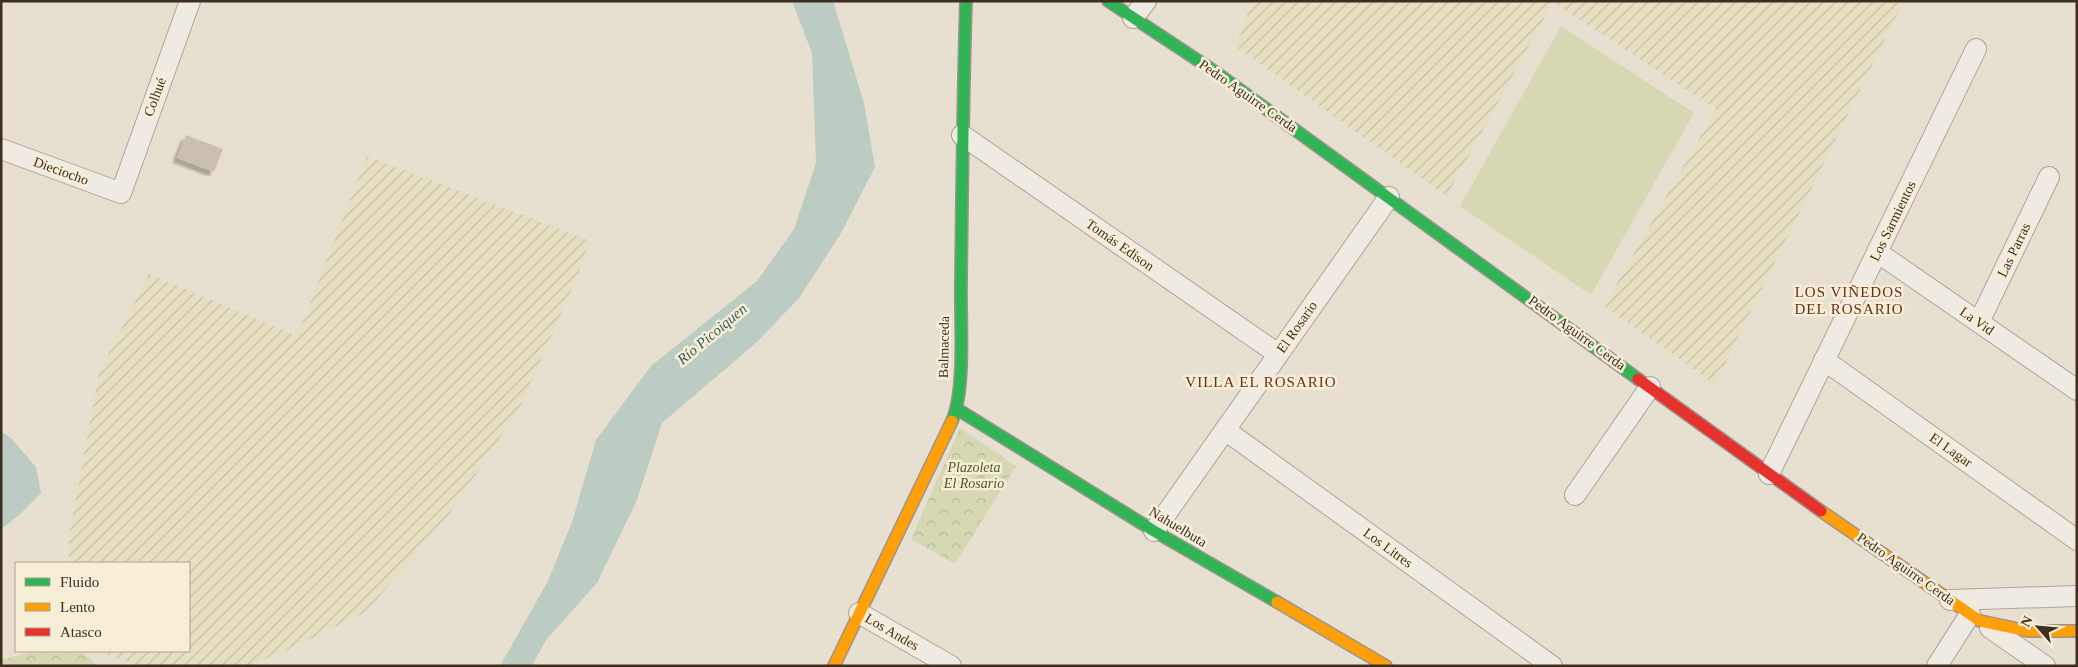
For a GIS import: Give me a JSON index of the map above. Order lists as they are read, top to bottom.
{
  "streets": {
    "street": [
      "Pedro Aguirre Cerda",
      "Colhué",
      "Dieciocho",
      "Los Sarmientos",
      "Tomás Edison",
      "Las Parras",
      "La Vid",
      "El Rosario",
      "Balmaceda",
      "El Lagar",
      "Nahuelbuta",
      "Los Litres",
      "Los Andes"
    ]
  },
  "crossings": [
    ["Pedro Aguirre Cerda", "Los Sarmientos"],
    ["Pedro Aguirre Cerda", "El Rosario"],
    ["Colhué", "Dieciocho"],
    ["Los Sarmientos", "La Vid"],
    ["Los Sarmientos", "El Lagar"],
    ["Tomás Edison", "El Rosario"],
    ["Tomás Edison", "Balmaceda"],
    ["Las Parras", "La Vid"],
    ["El Rosario", "Nahuelbuta"],
    ["El Rosario", "Los Litres"],
    ["Balmaceda", "Nahuelbuta"],
    ["Balmaceda", "Los Andes"]
  ],
  "districts": ["LOS VIÑEDOS DEL ROSARIO", "VILLA EL ROSARIO"],
  "water": ["Río Picoiquen"],
  "parks": ["Plazoleta El Rosario"],
  "legend": ["Fluido", "Lento", "Atasco"],
  "north": "top left"
}
